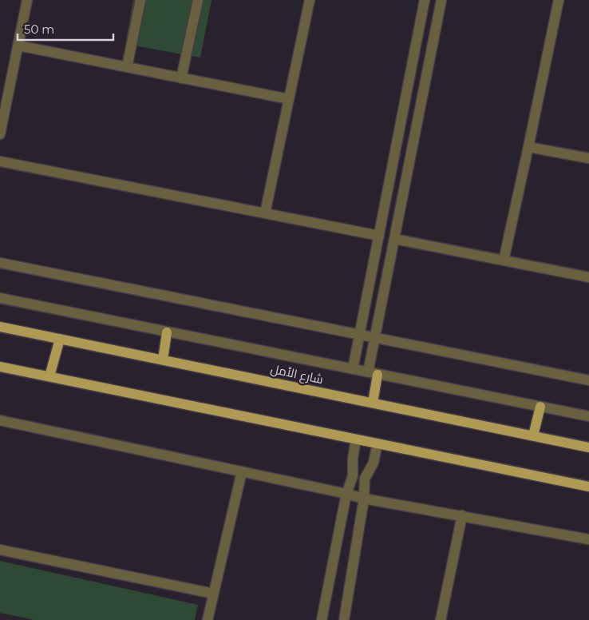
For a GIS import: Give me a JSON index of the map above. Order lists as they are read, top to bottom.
{
  "streets": {
    "main road": ["شارع الأمل"]
  },
  "scale_bar": "50 m"
}
